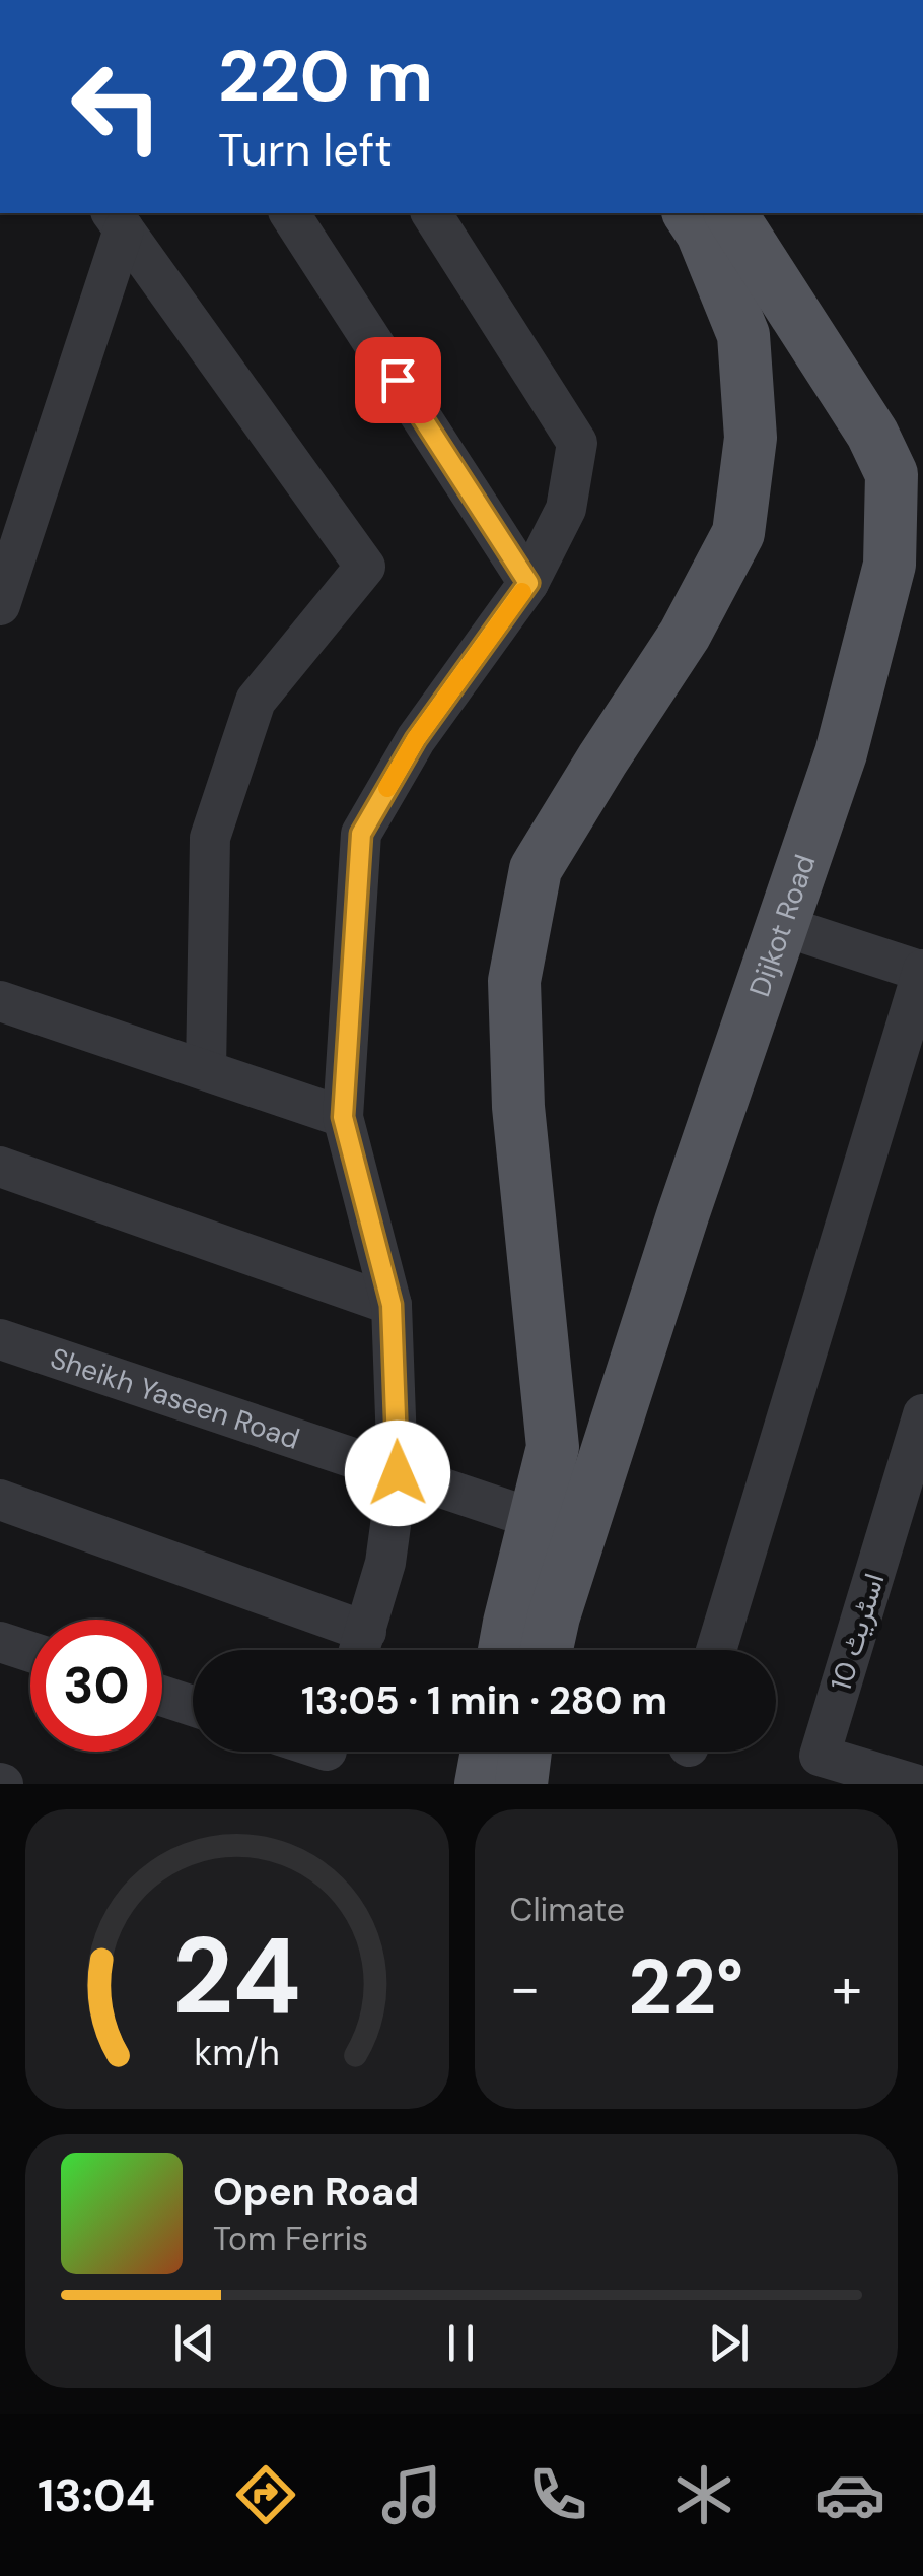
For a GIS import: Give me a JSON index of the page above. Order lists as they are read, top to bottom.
{
  "streets": {
    "main road": ["Dijkot Road"],
    "street": ["Sheikh Yaseen Road", "اسٹریٹ 10"]
  },
  "crossings": [
    ["Dijkot Road", "Sheikh Yaseen Road"]
  ],
  "page": {
    "turn": ["220 m", "Turn left"],
    "limit": "30",
    "trip": "13:05 · 1 min · 280 m",
    "tile": "Climate",
    "heat": ["−", "22°", "+"],
    "song": ["Open Road", "Tom Ferris"],
    "tabs": "13:04",
    "gauge": ["24", "km/h"]
  }
}
